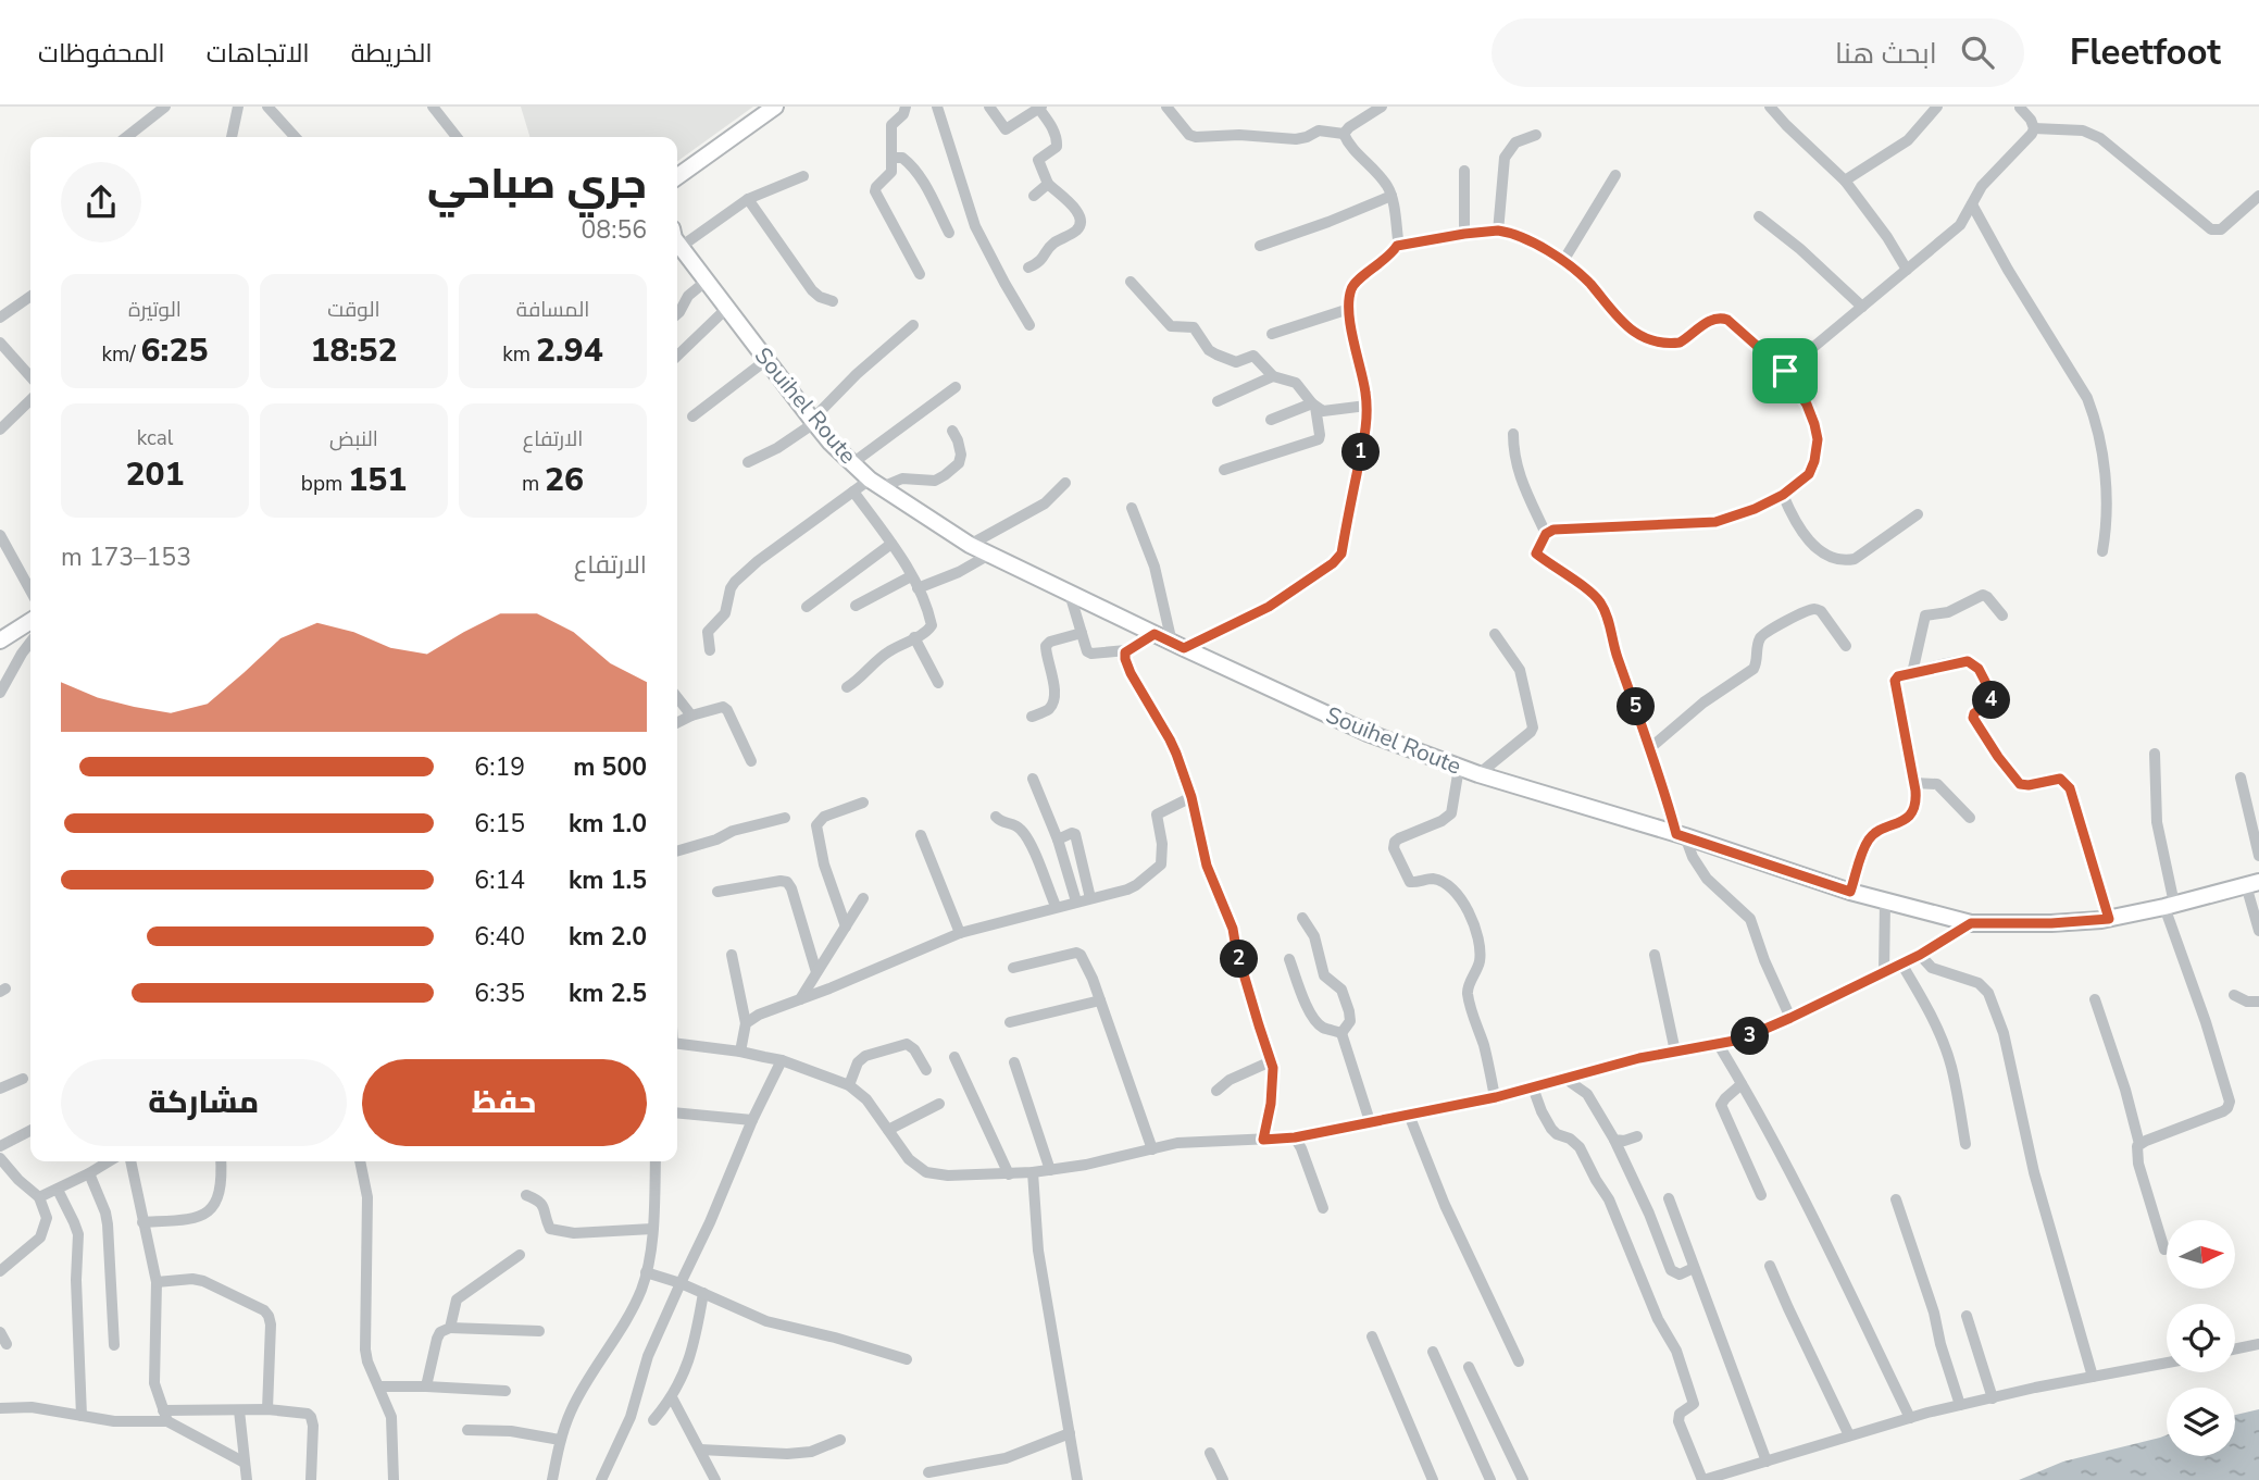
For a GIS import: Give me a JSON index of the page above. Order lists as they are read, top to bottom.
{
  "streets": {
    "main road": ["Souihel Route"]
  },
  "north": "right",
  "page": {
    "header": "Fleetfoot",
    "search": "ابحث هنا",
    "nav": ["الخريطة", "الاتجاهات", "المحفوظات"],
    "heading": ["جري صباحي", "08:56"],
    "stats": [
      ["المسافة", "2.94 km"],
      ["الوقت", "18:52"],
      ["الوتيرة", "6:25 /km"],
      ["الارتفاع", "26 m"],
      ["النبض", "151 bpm"],
      ["kcal", "201"]
    ],
    "pins": [
      "1",
      "4",
      "5",
      "2",
      "3"
    ],
    "chart": ["الارتفاع", "153–173 m"],
    "list": [
      {
        "name": "500 m",
        "note": "6:19"
      },
      {
        "name": "1.0 km",
        "note": "6:15"
      },
      {
        "name": "1.5 km",
        "note": "6:14"
      },
      {
        "name": "2.0 km",
        "note": "6:40"
      },
      {
        "name": "2.5 km",
        "note": "6:35"
      }
    ],
    "buttons": ["حفظ", "مشاركة"]
  }
}
